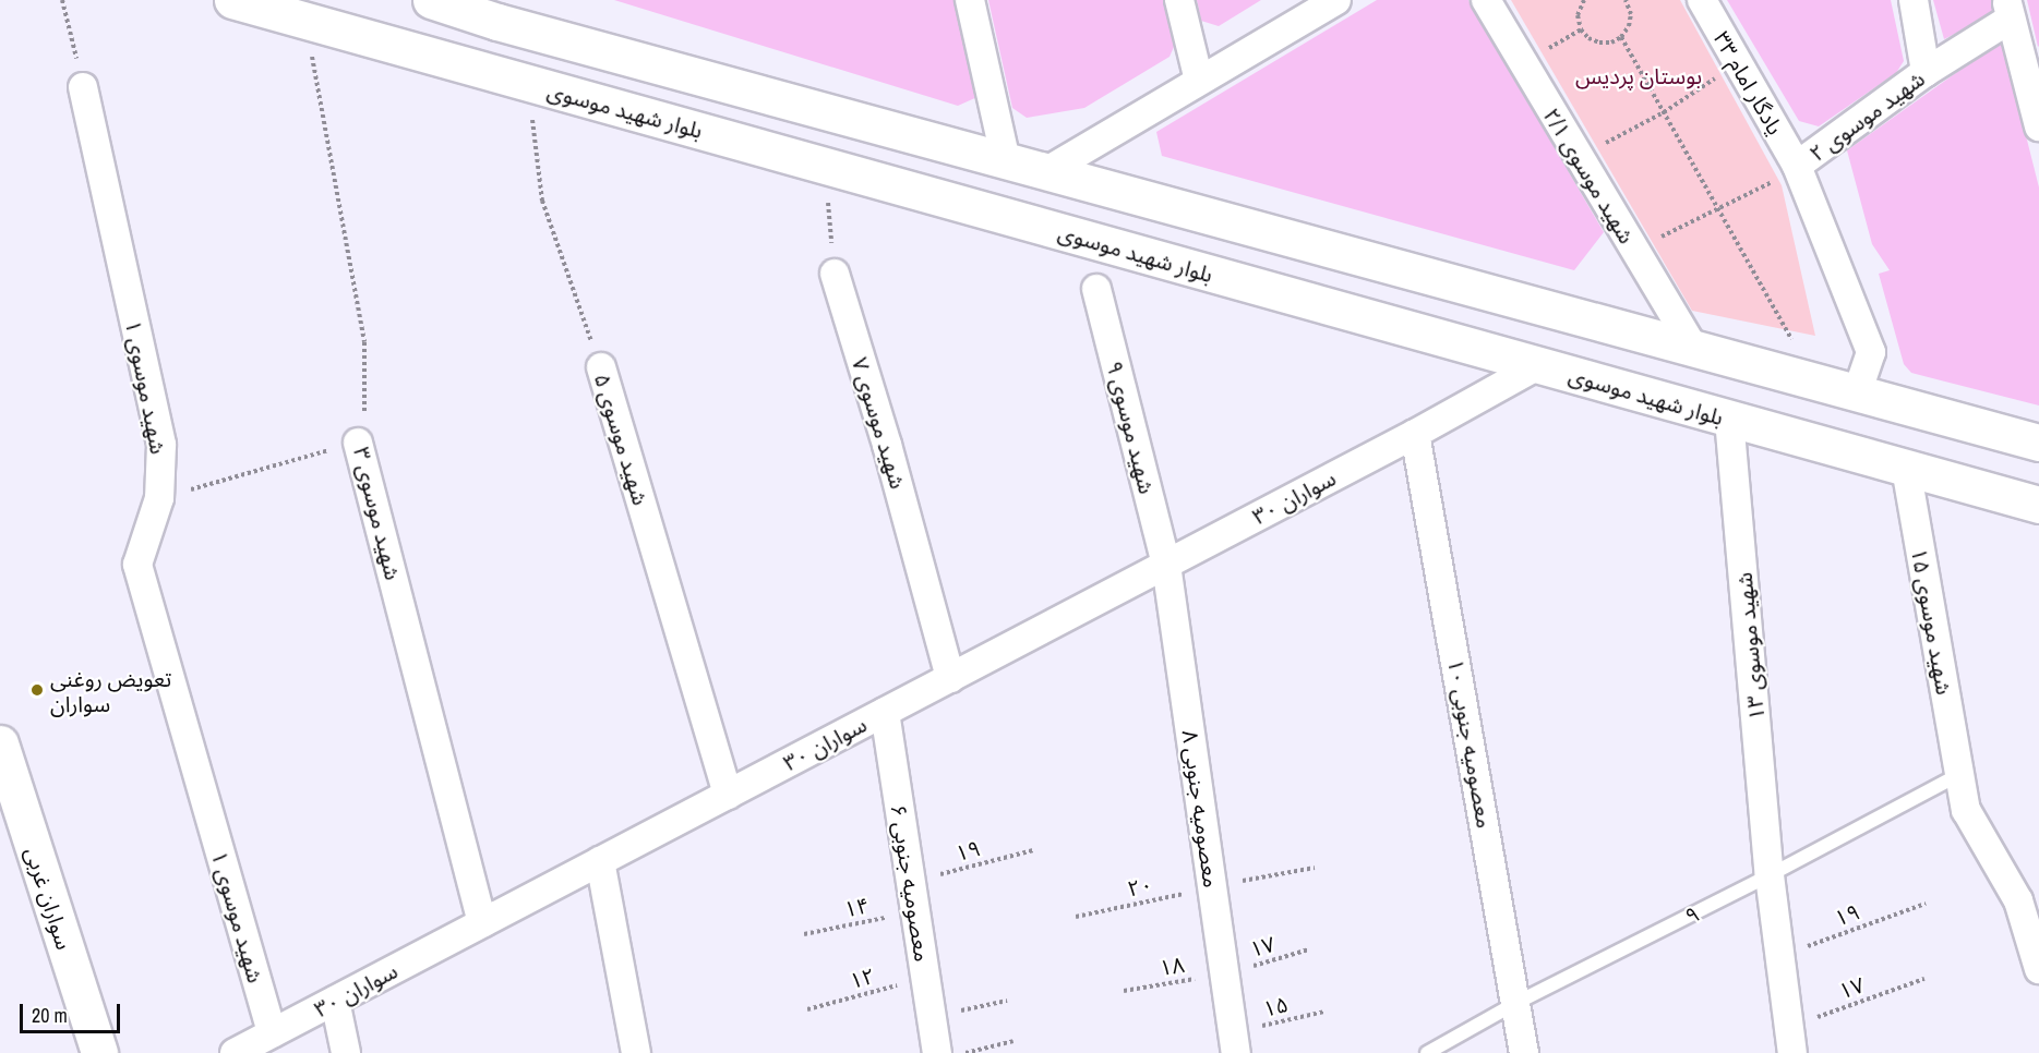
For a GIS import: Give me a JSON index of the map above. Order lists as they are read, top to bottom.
{
  "streets": {
    "main road": ["بلوار شهید موسوی", "سواران غربی"],
    "street": [
      "یادگار امام ۳۳",
      "شهید موسوی ۲",
      "شهید موسوی ۲/۱",
      "شهید موسوی ۱",
      "شهید موسوی ۷",
      "شهید موسوی ۹",
      "شهید موسوی ۵",
      "سواران ۳۰",
      "شهید موسوی ۳",
      "شهید موسوی ۱۵",
      "شهید موسوی ۱۳",
      "معصومیه جنوبی ۱۰",
      "معصومیه جنوبی ۸",
      "معصومیه جنوبی ۶"
    ],
    "lane": ["۹"],
    "path": [
      "۱۹",
      "۲۰",
      "۱۴",
      "۱۷",
      "۱۸",
      "۱۲",
      "۱۵"
    ]
  },
  "crossings": [
    ["یادگار امام ۳۳", "شهید موسوی ۲"],
    ["بلوار شهید موسوی", "شهید موسوی ۵"],
    ["بلوار شهید موسوی", "سواران ۳۰"],
    ["بلوار شهید موسوی", "شهید موسوی ۳"],
    ["بلوار شهید موسوی", "شهید موسوی ۱۵"],
    ["بلوار شهید موسوی", "شهید موسوی ۱۳"],
    ["شهید موسوی ۱", "سواران ۳۰"],
    ["شهید موسوی ۷", "سواران ۳۰"],
    ["شهید موسوی ۹", "سواران ۳۰"],
    ["شهید موسوی ۹", "معصومیه جنوبی ۸"],
    ["شهید موسوی ۵", "سواران ۳۰"],
    ["سواران ۳۰", "شهید موسوی ۳"],
    ["سواران ۳۰", "معصومیه جنوبی ۱۰"],
    ["سواران ۳۰", "معصومیه جنوبی ۸"],
    ["سواران ۳۰", "معصومیه جنوبی ۶"],
    ["شهید موسوی ۱۵", "۹"],
    ["شهید موسوی ۱۳", "۱۹"],
    ["شهید موسوی ۱۳", "۹"],
    ["شهید موسوی ۱۳", "۱۷"],
    ["معصومیه جنوبی ۱۰", "۹"],
    ["معصومیه جنوبی ۸", "۲۰"],
    ["معصومیه جنوبی ۸", "۱۷"],
    ["معصومیه جنوبی ۸", "۱۸"],
    ["معصومیه جنوبی ۸", "۱۵"],
    ["۱۹", "معصومیه جنوبی ۶"],
    ["معصومیه جنوبی ۶", "۱۴"],
    ["معصومیه جنوبی ۶", "۱۲"],
    ["۱۷", "۱۸"]
  ],
  "parks": ["بوستان پردیس"],
  "places": ["تعویض روغنی سواران"],
  "scale_bar": "20 m"
}
